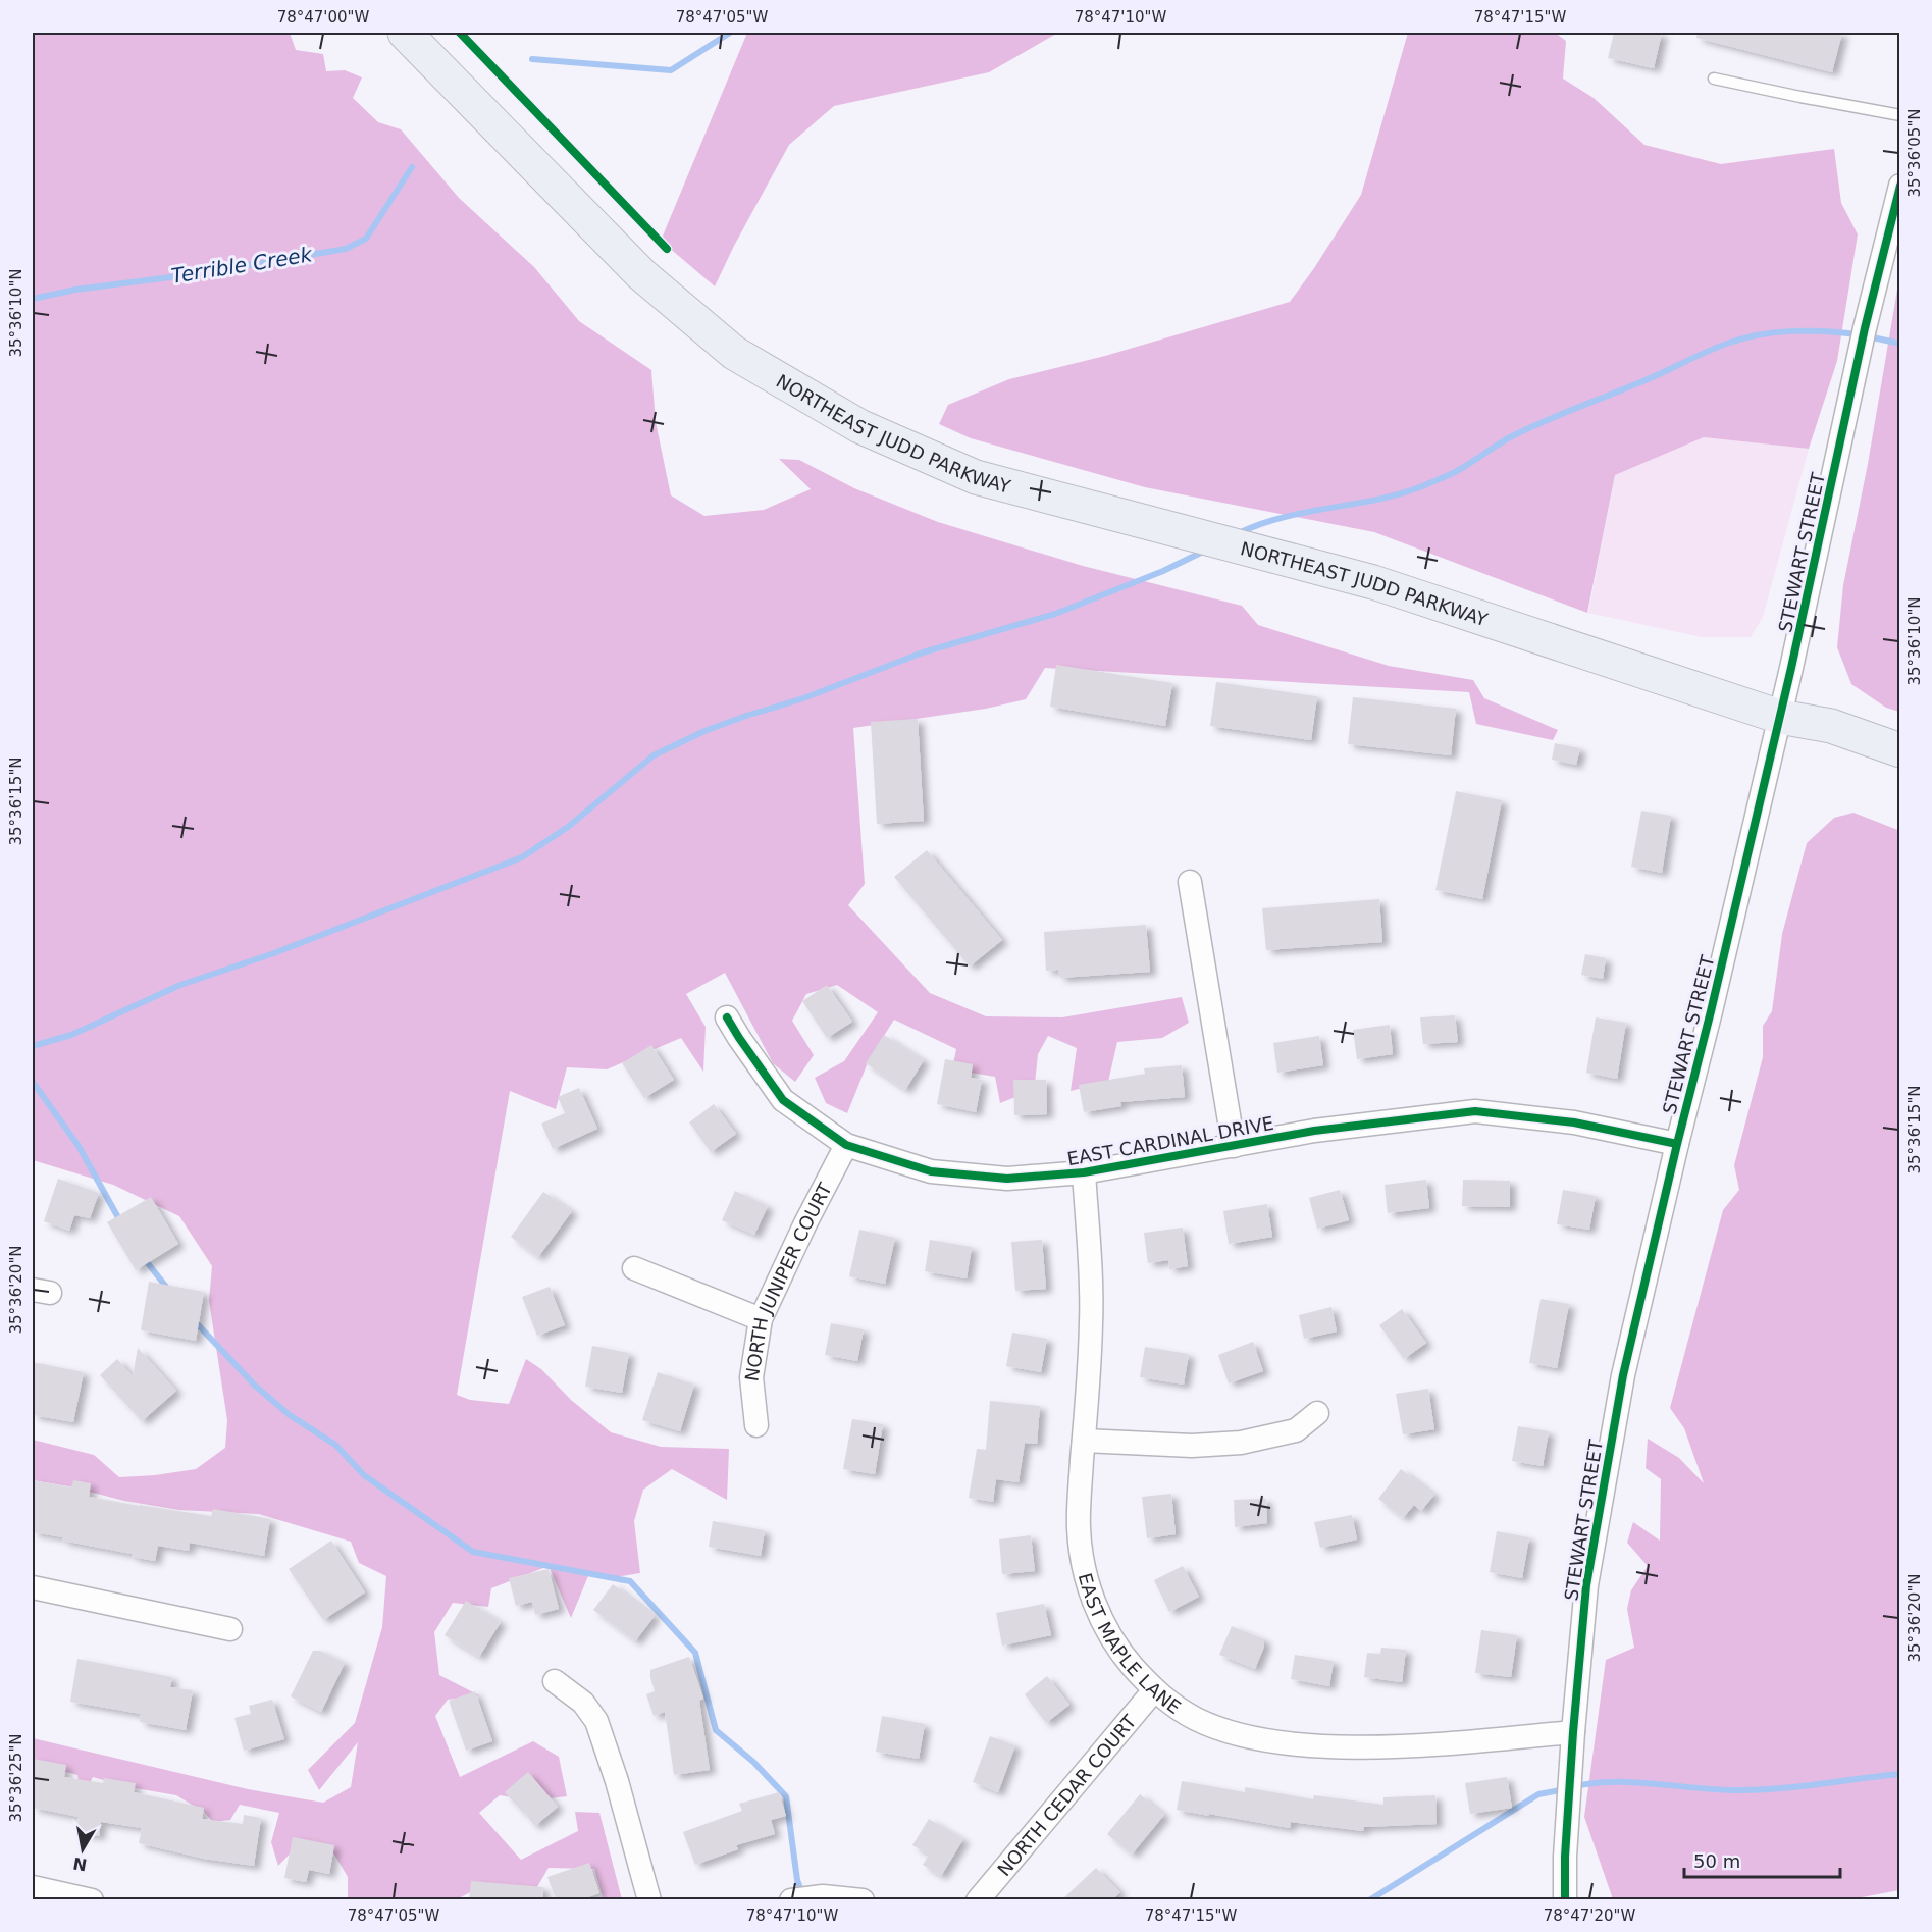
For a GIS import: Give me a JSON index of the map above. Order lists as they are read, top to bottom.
{
  "streets": {
    "highway": ["NORTHEAST JUDD PARKWAY"],
    "street": [
      "STEWART STREET",
      "EAST CARDINAL DRIVE",
      "NORTH JUNIPER COURT",
      "EAST MAPLE LANE",
      "NORTH CEDAR COURT"
    ]
  },
  "crossings": [
    ["NORTHEAST JUDD PARKWAY", "STEWART STREET"],
    ["STEWART STREET", "EAST CARDINAL DRIVE"],
    ["STEWART STREET", "EAST MAPLE LANE"],
    ["EAST CARDINAL DRIVE", "NORTH JUNIPER COURT"],
    ["EAST CARDINAL DRIVE", "EAST MAPLE LANE"],
    ["EAST MAPLE LANE", "NORTH CEDAR COURT"]
  ],
  "water": ["Terrible Creek"],
  "scale_bar": "50 m",
  "north": "bottom",
  "coordinates": [
    "78°47'00\"W",
    "78°47'05\"W",
    "78°47'10\"W",
    "78°47'15\"W",
    "35°36'05\"N",
    "35°36'10\"N",
    "35°36'15\"N",
    "35°36'20\"N",
    "35°36'25\"N",
    "78°47'20\"W"
  ]
}
